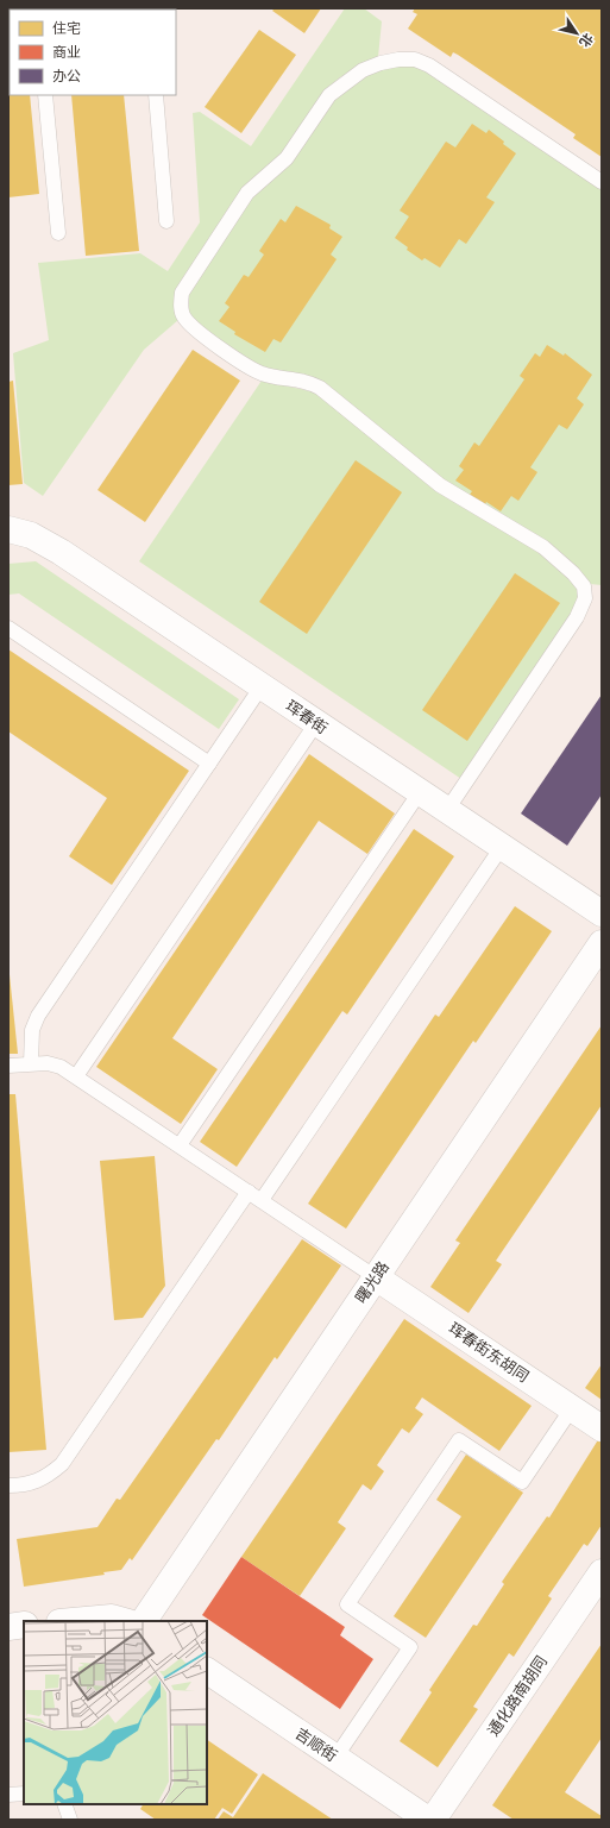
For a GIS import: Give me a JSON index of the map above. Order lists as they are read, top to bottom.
{
  "streets": {
    "street": [
      "珲春街",
      "曙光路",
      "珲春街东胡同",
      "通化路南胡同",
      "吉顺街"
    ]
  },
  "crossings": [
    ["曙光路", "珲春街东胡同"]
  ],
  "legend": ["住宅", "商业", "办公"],
  "north": "bottom right"
}
